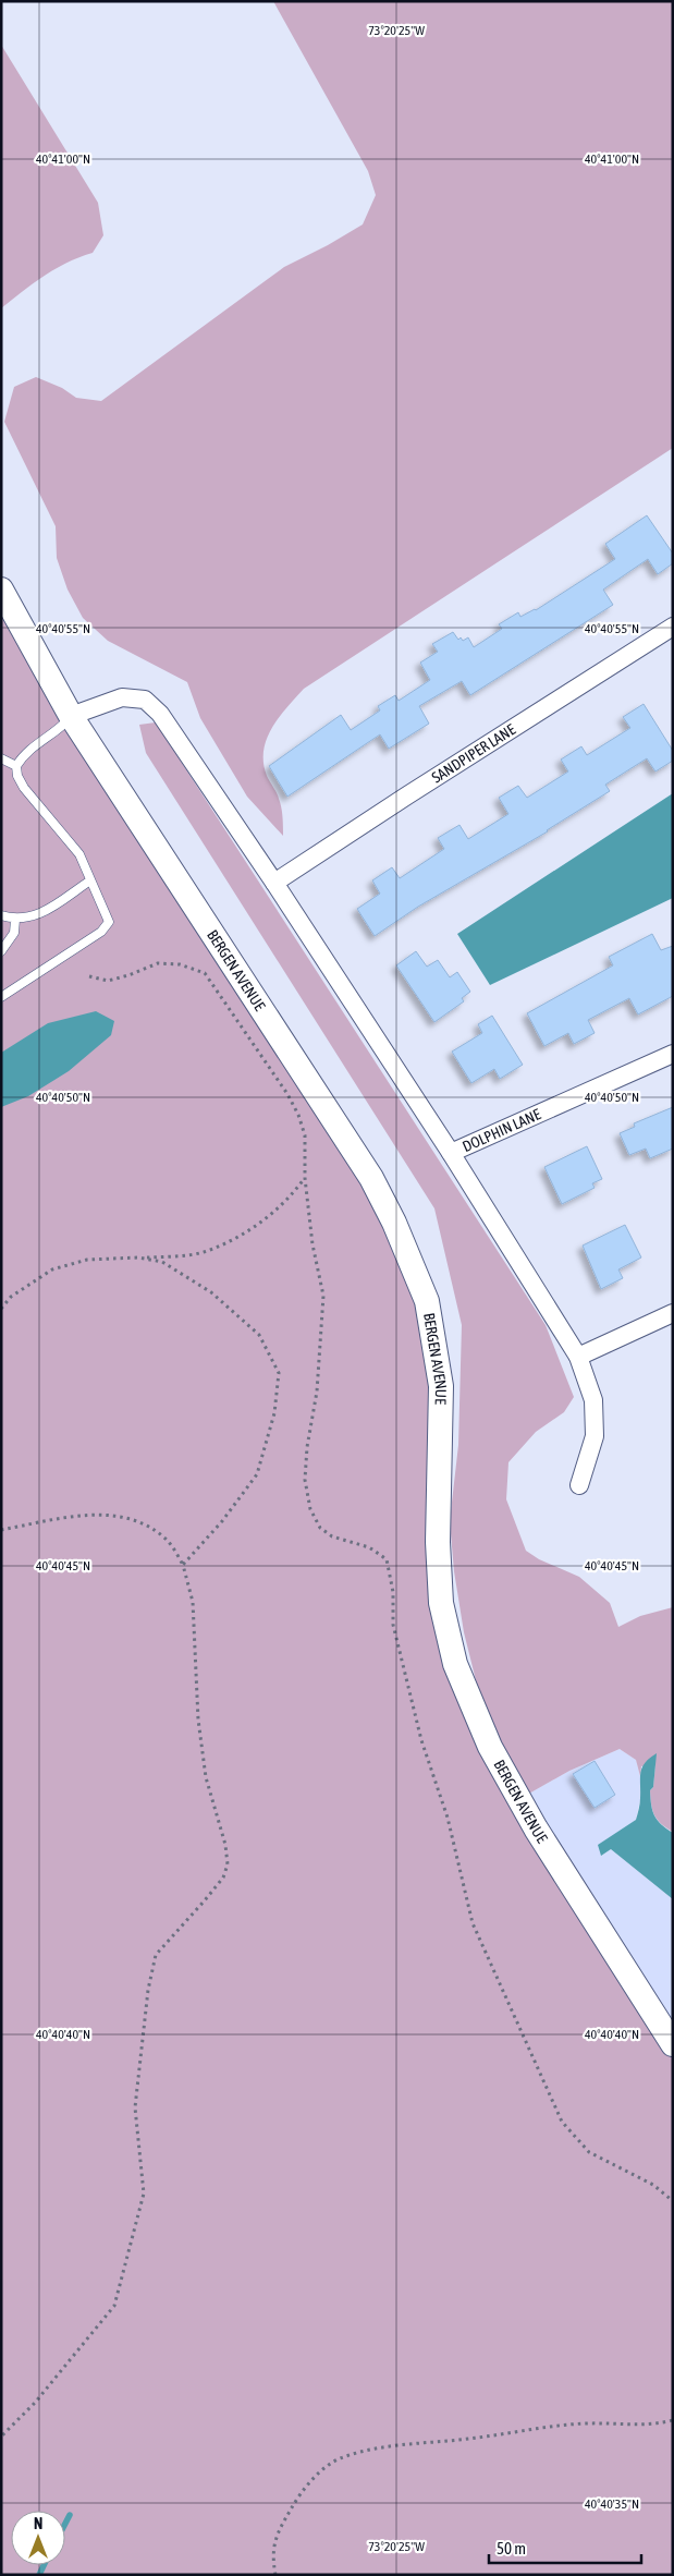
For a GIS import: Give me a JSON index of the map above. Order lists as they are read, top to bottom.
{
  "streets": {
    "main road": ["BERGEN AVENUE"],
    "street": ["SANDPIPER LANE", "DOLPHIN LANE"]
  },
  "scale_bar": "50 m",
  "north": "top",
  "coordinates": [
    "73°20'25\"W",
    "40°41'00\"N",
    "40°40'55\"N",
    "40°40'50\"N",
    "40°40'45\"N",
    "40°40'40\"N",
    "40°40'35\"N"
  ]
}
